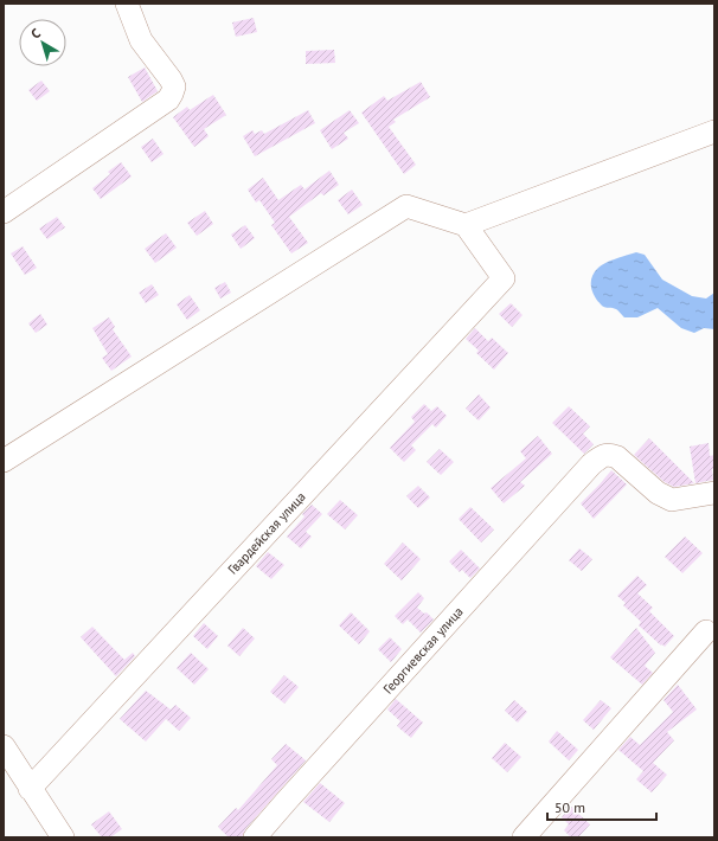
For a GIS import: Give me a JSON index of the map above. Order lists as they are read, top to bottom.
{
  "streets": {
    "street": ["Гвардейская улица", "Георгиевская улица"]
  },
  "scale_bar": "50 m",
  "north": "top left"
}
